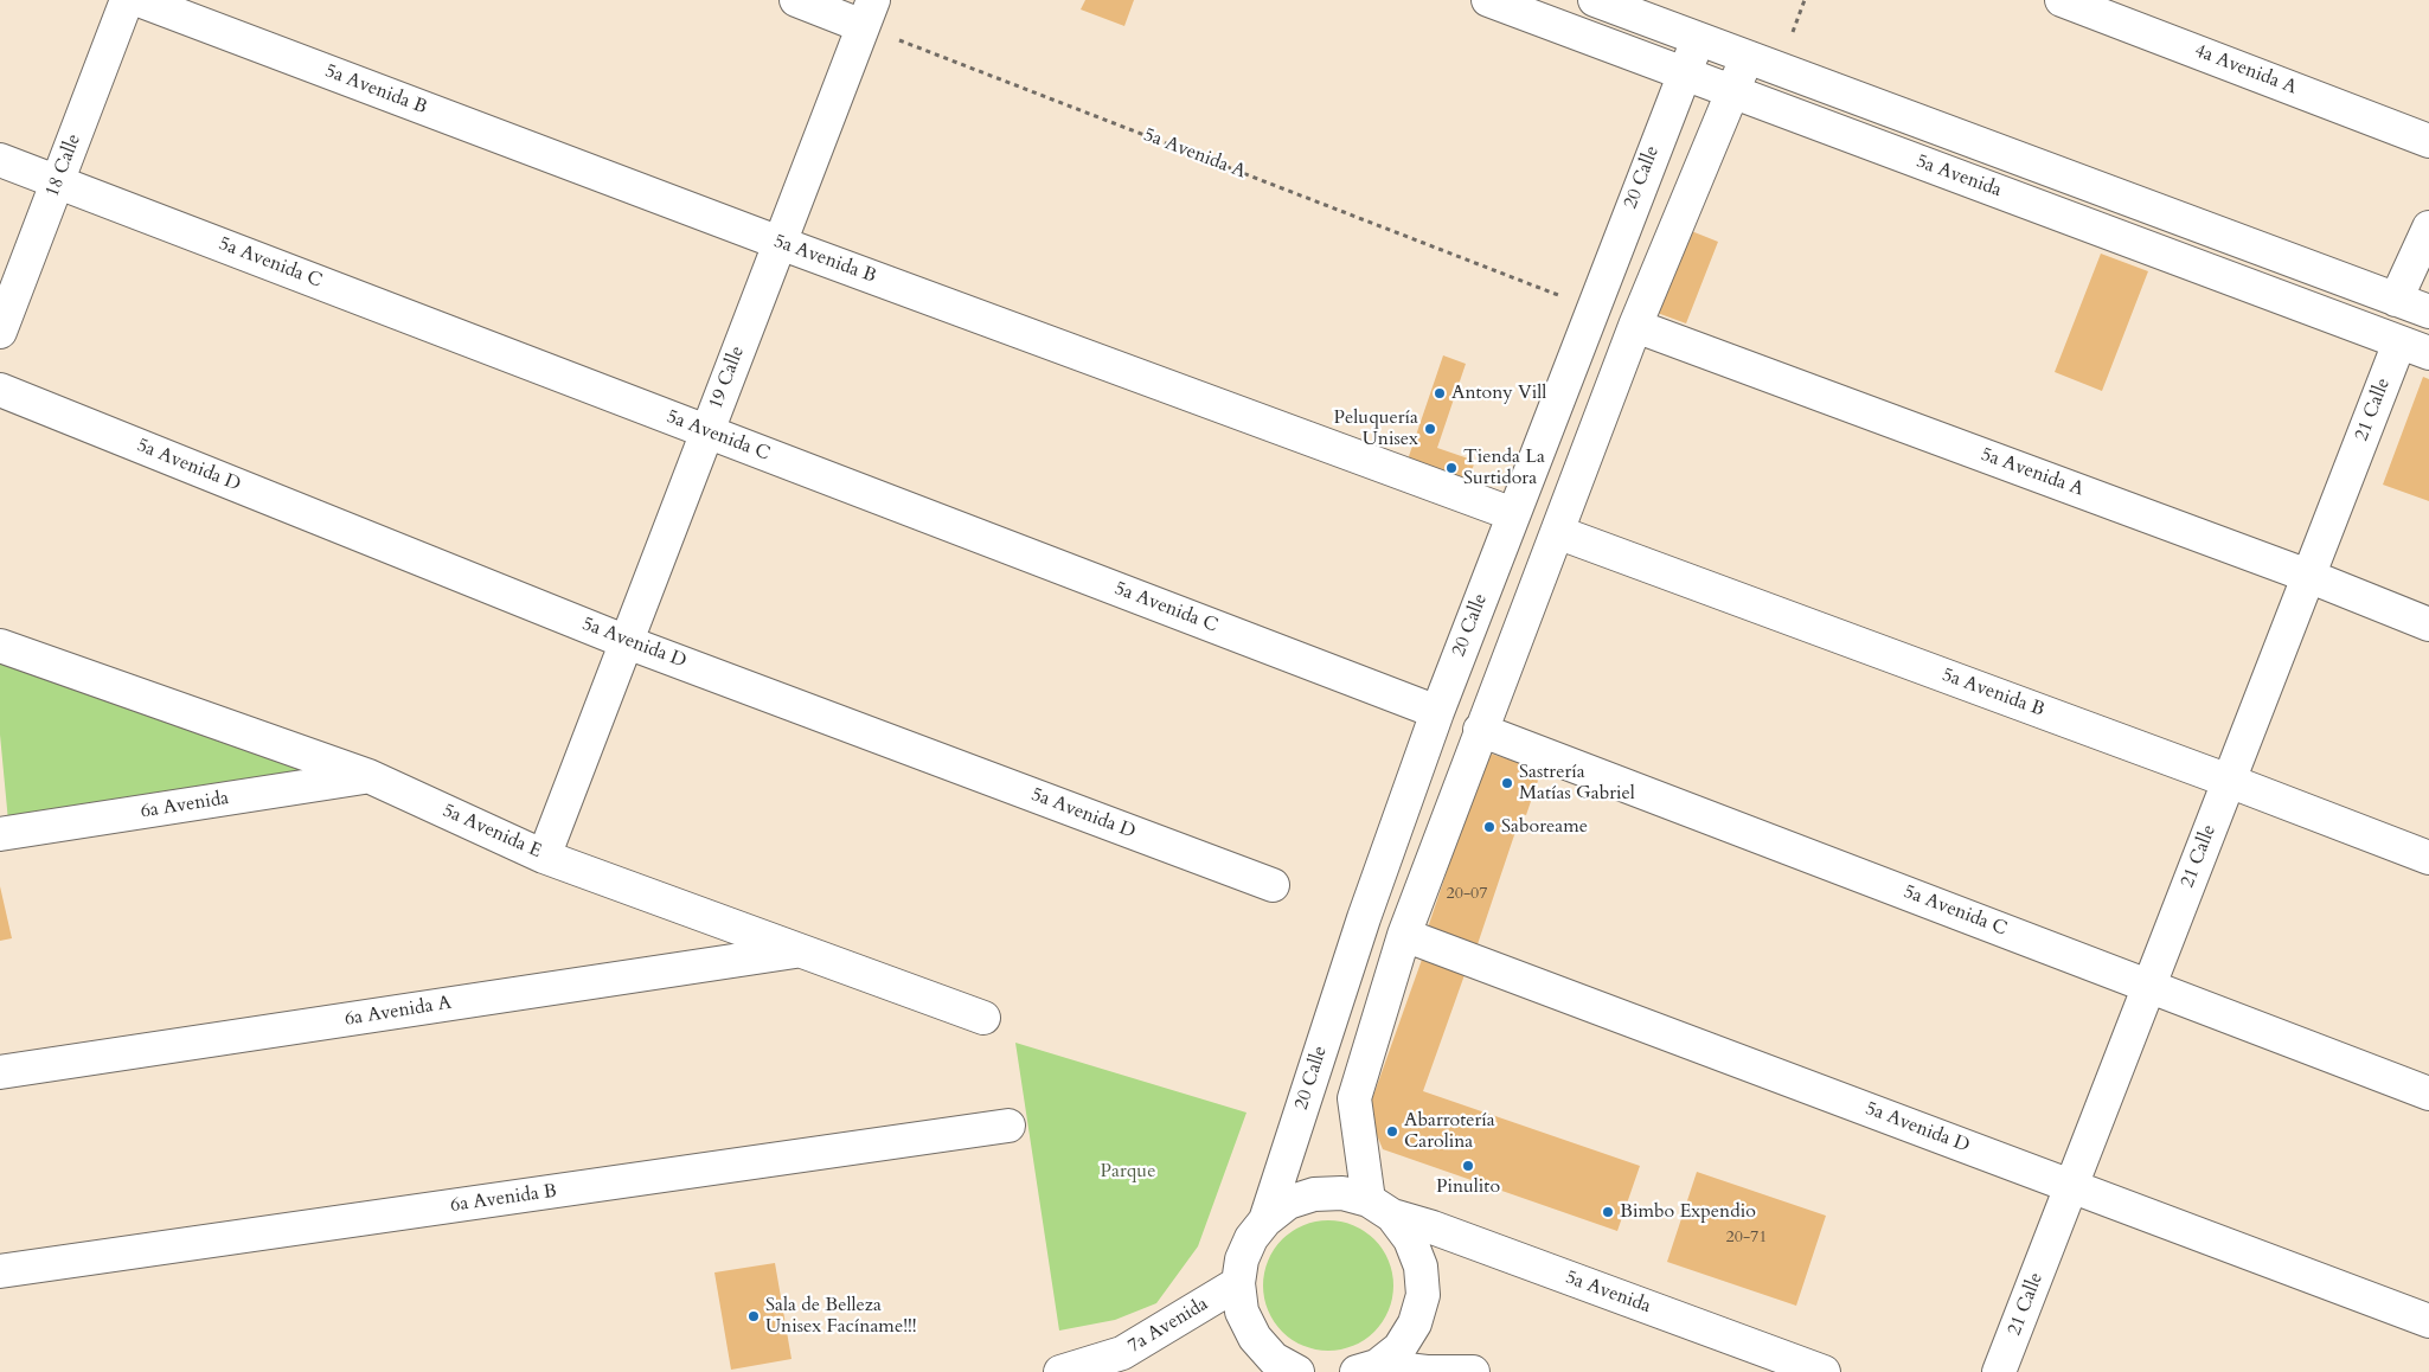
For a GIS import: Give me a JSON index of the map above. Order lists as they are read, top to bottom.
{
  "streets": {
    "street": [
      "4a Avenida A",
      "5a Avenida B",
      "5a Avenida A",
      "18 Calle",
      "5a Avenida",
      "20 Calle",
      "5a Avenida C",
      "19 Calle",
      "21 Calle",
      "5a Avenida D",
      "6a Avenida",
      "5a Avenida E",
      "6a Avenida A",
      "6a Avenida B",
      "7a Avenida"
    ]
  },
  "crossings": [
    ["5a Avenida B", "20 Calle"],
    ["5a Avenida B", "19 Calle"],
    ["5a Avenida B", "21 Calle"],
    ["5a Avenida A", "20 Calle"],
    ["5a Avenida A", "19 Calle"],
    ["5a Avenida A", "21 Calle"],
    ["18 Calle", "5a Avenida C"],
    ["5a Avenida", "20 Calle"],
    ["5a Avenida", "21 Calle"],
    ["20 Calle", "5a Avenida C"],
    ["5a Avenida C", "19 Calle"],
    ["5a Avenida C", "21 Calle"],
    ["19 Calle", "5a Avenida D"],
    ["19 Calle", "5a Avenida E"],
    ["21 Calle", "5a Avenida D"],
    ["6a Avenida", "5a Avenida E"],
    ["5a Avenida E", "6a Avenida A"]
  ],
  "parks": ["Parque"],
  "places": [
    "Antony Vill",
    "Peluquería Unisex",
    "Tienda La Surtidora",
    "Sastrería Matías Gabriel",
    "Saboreame",
    "Abarrotería Carolina",
    "Pinulito",
    "Bimbo Expendio",
    "Sala de Belleza Unisex Facíname!!!"
  ],
  "house_numbers": ["20-07", "20-71"]
}
